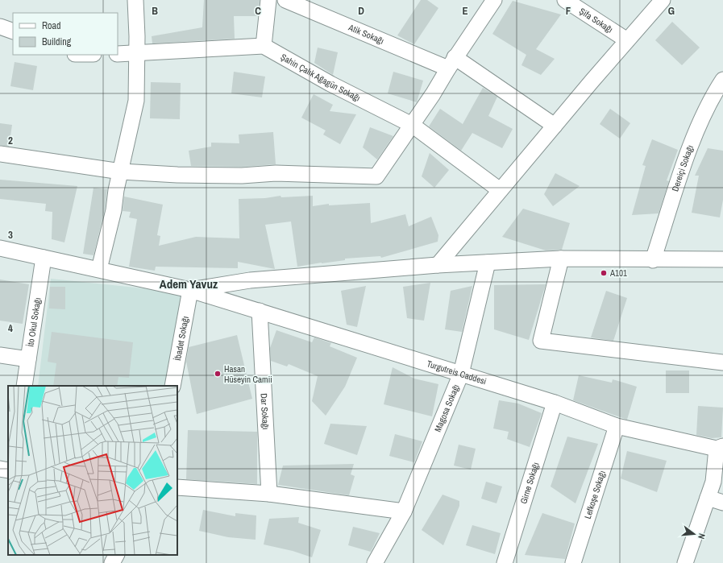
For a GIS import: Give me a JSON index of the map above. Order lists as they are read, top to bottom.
{
  "streets": {
    "street": [
      "Şifa Sokağı",
      "Atik Sokağı",
      "Şahin Çalık Ağagün Sokağı",
      "Dereiçi Sokağı",
      "İto Okul Sokağı",
      "İbadet Sokağı",
      "Turgutreis Caddesi",
      "Magosa Sokağı",
      "Dar Sokağı",
      "Girne Sokağı",
      "Lefkoşe Sokağı"
    ]
  },
  "crossings": [
    ["İto Okul Sokağı", "Turgutreis Caddesi"],
    ["İbadet Sokağı", "Turgutreis Caddesi"],
    ["Turgutreis Caddesi", "Magosa Sokağı"],
    ["Turgutreis Caddesi", "Dar Sokağı"],
    ["Turgutreis Caddesi", "Girne Sokağı"],
    ["Turgutreis Caddesi", "Lefkoşe Sokağı"]
  ],
  "districts": ["Adem Yavuz"],
  "places": ["A101", "Hasan Hüseyin Camii"],
  "legend": ["Road", "Building"],
  "north": "right",
  "grid": {
    "columns": [
      "B",
      "C",
      "D",
      "E",
      "F",
      "G"
    ],
    "rows": ["2", "3", "4"]
  }
}
